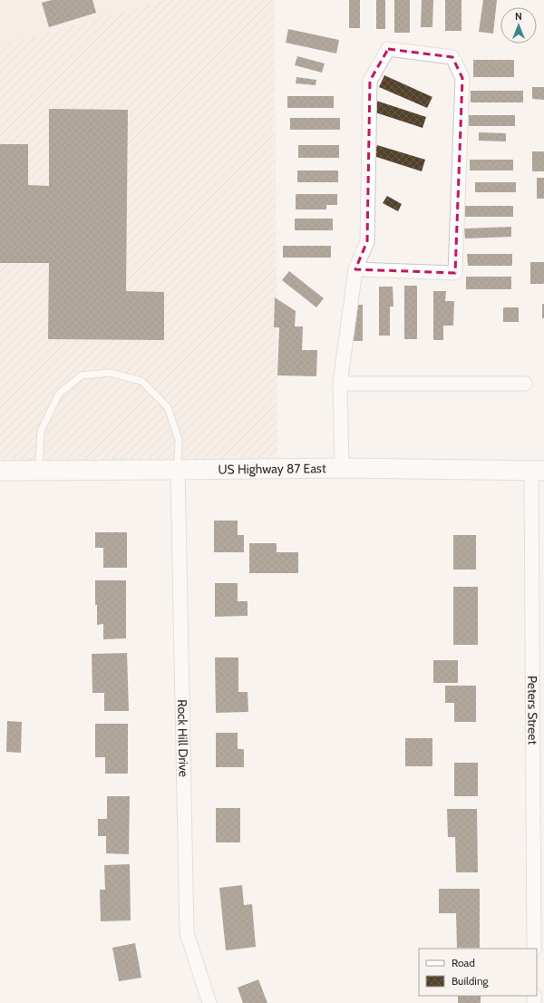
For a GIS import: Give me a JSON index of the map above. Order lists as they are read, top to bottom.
{
  "streets": {
    "street": ["US Highway 87 East", "Peters Street", "Rock Hill Drive"]
  },
  "crossings": [
    ["US Highway 87 East", "Peters Street"],
    ["US Highway 87 East", "Rock Hill Drive"]
  ],
  "legend": ["Road", "Building"],
  "north": "top"
}
